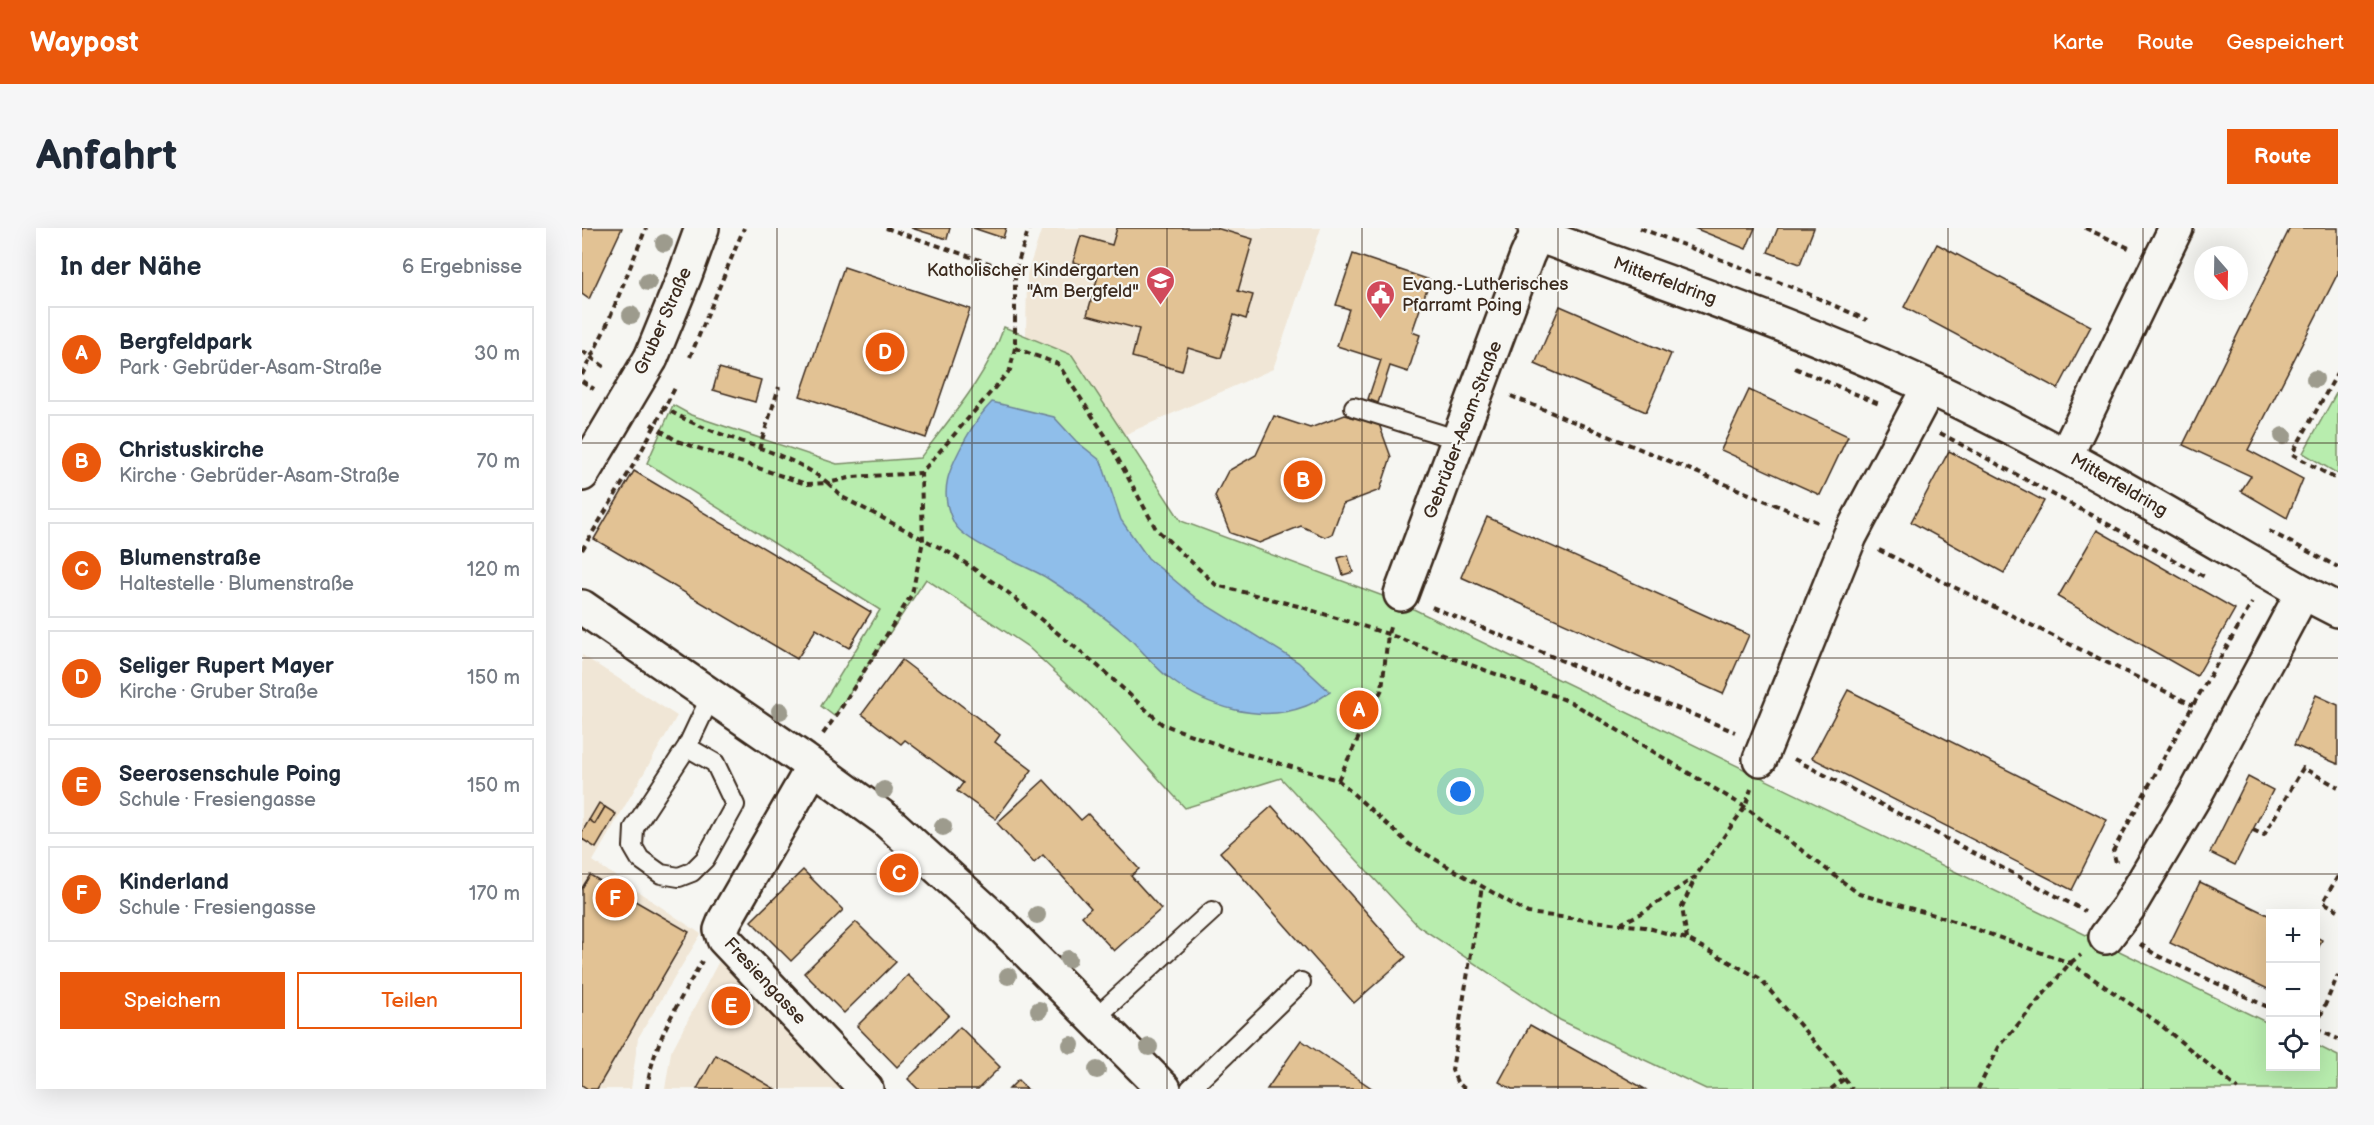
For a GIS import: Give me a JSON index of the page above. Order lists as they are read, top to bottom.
{
  "streets": {
    "street": [
      "Mitterfeldring",
      "Gruber Straße",
      "Gebrüder-Asam-Straße",
      "Fresiengasse"
    ]
  },
  "crossings": [
    ["Mitterfeldring", "Gebrüder-Asam-Straße"]
  ],
  "places": {
    "school or university": ["Katholischer Kindergarten \"Am Bergfeld\""],
    "public building": ["Evang.-Lutherisches Pfarramt Poing"]
  },
  "north": "bottom",
  "page": {
    "header": "Waypost",
    "nav": ["Karte", "Route", "Gespeichert"],
    "buttons": [
      "Route",
      ["Speichern", "Teilen"]
    ],
    "title": "Anfahrt",
    "heading": ["In der Nähe", "6 Ergebnisse"],
    "list": [
      {
        "mark": "A",
        "name": "Bergfeldpark",
        "note": "Park · Gebrüder-Asam-Straße",
        "value": "30 m"
      },
      {
        "mark": "B",
        "name": "Christuskirche",
        "note": "Kirche · Gebrüder-Asam-Straße",
        "value": "70 m"
      },
      {
        "mark": "C",
        "name": "Blumenstraße",
        "note": "Haltestelle · Blumenstraße",
        "value": "120 m"
      },
      {
        "mark": "D",
        "name": "Seliger Rupert Mayer",
        "note": "Kirche · Gruber Straße",
        "value": "150 m"
      },
      {
        "mark": "E",
        "name": "Seerosenschule Poing",
        "note": "Schule · Fresiengasse",
        "value": "150 m"
      },
      {
        "mark": "F",
        "name": "Kinderland",
        "note": "Schule · Fresiengasse",
        "value": "170 m"
      }
    ],
    "pins": [
      "D",
      "B",
      "A",
      "C",
      "F",
      "E"
    ],
    "map_buttons": ["+", "−"]
  }
}
